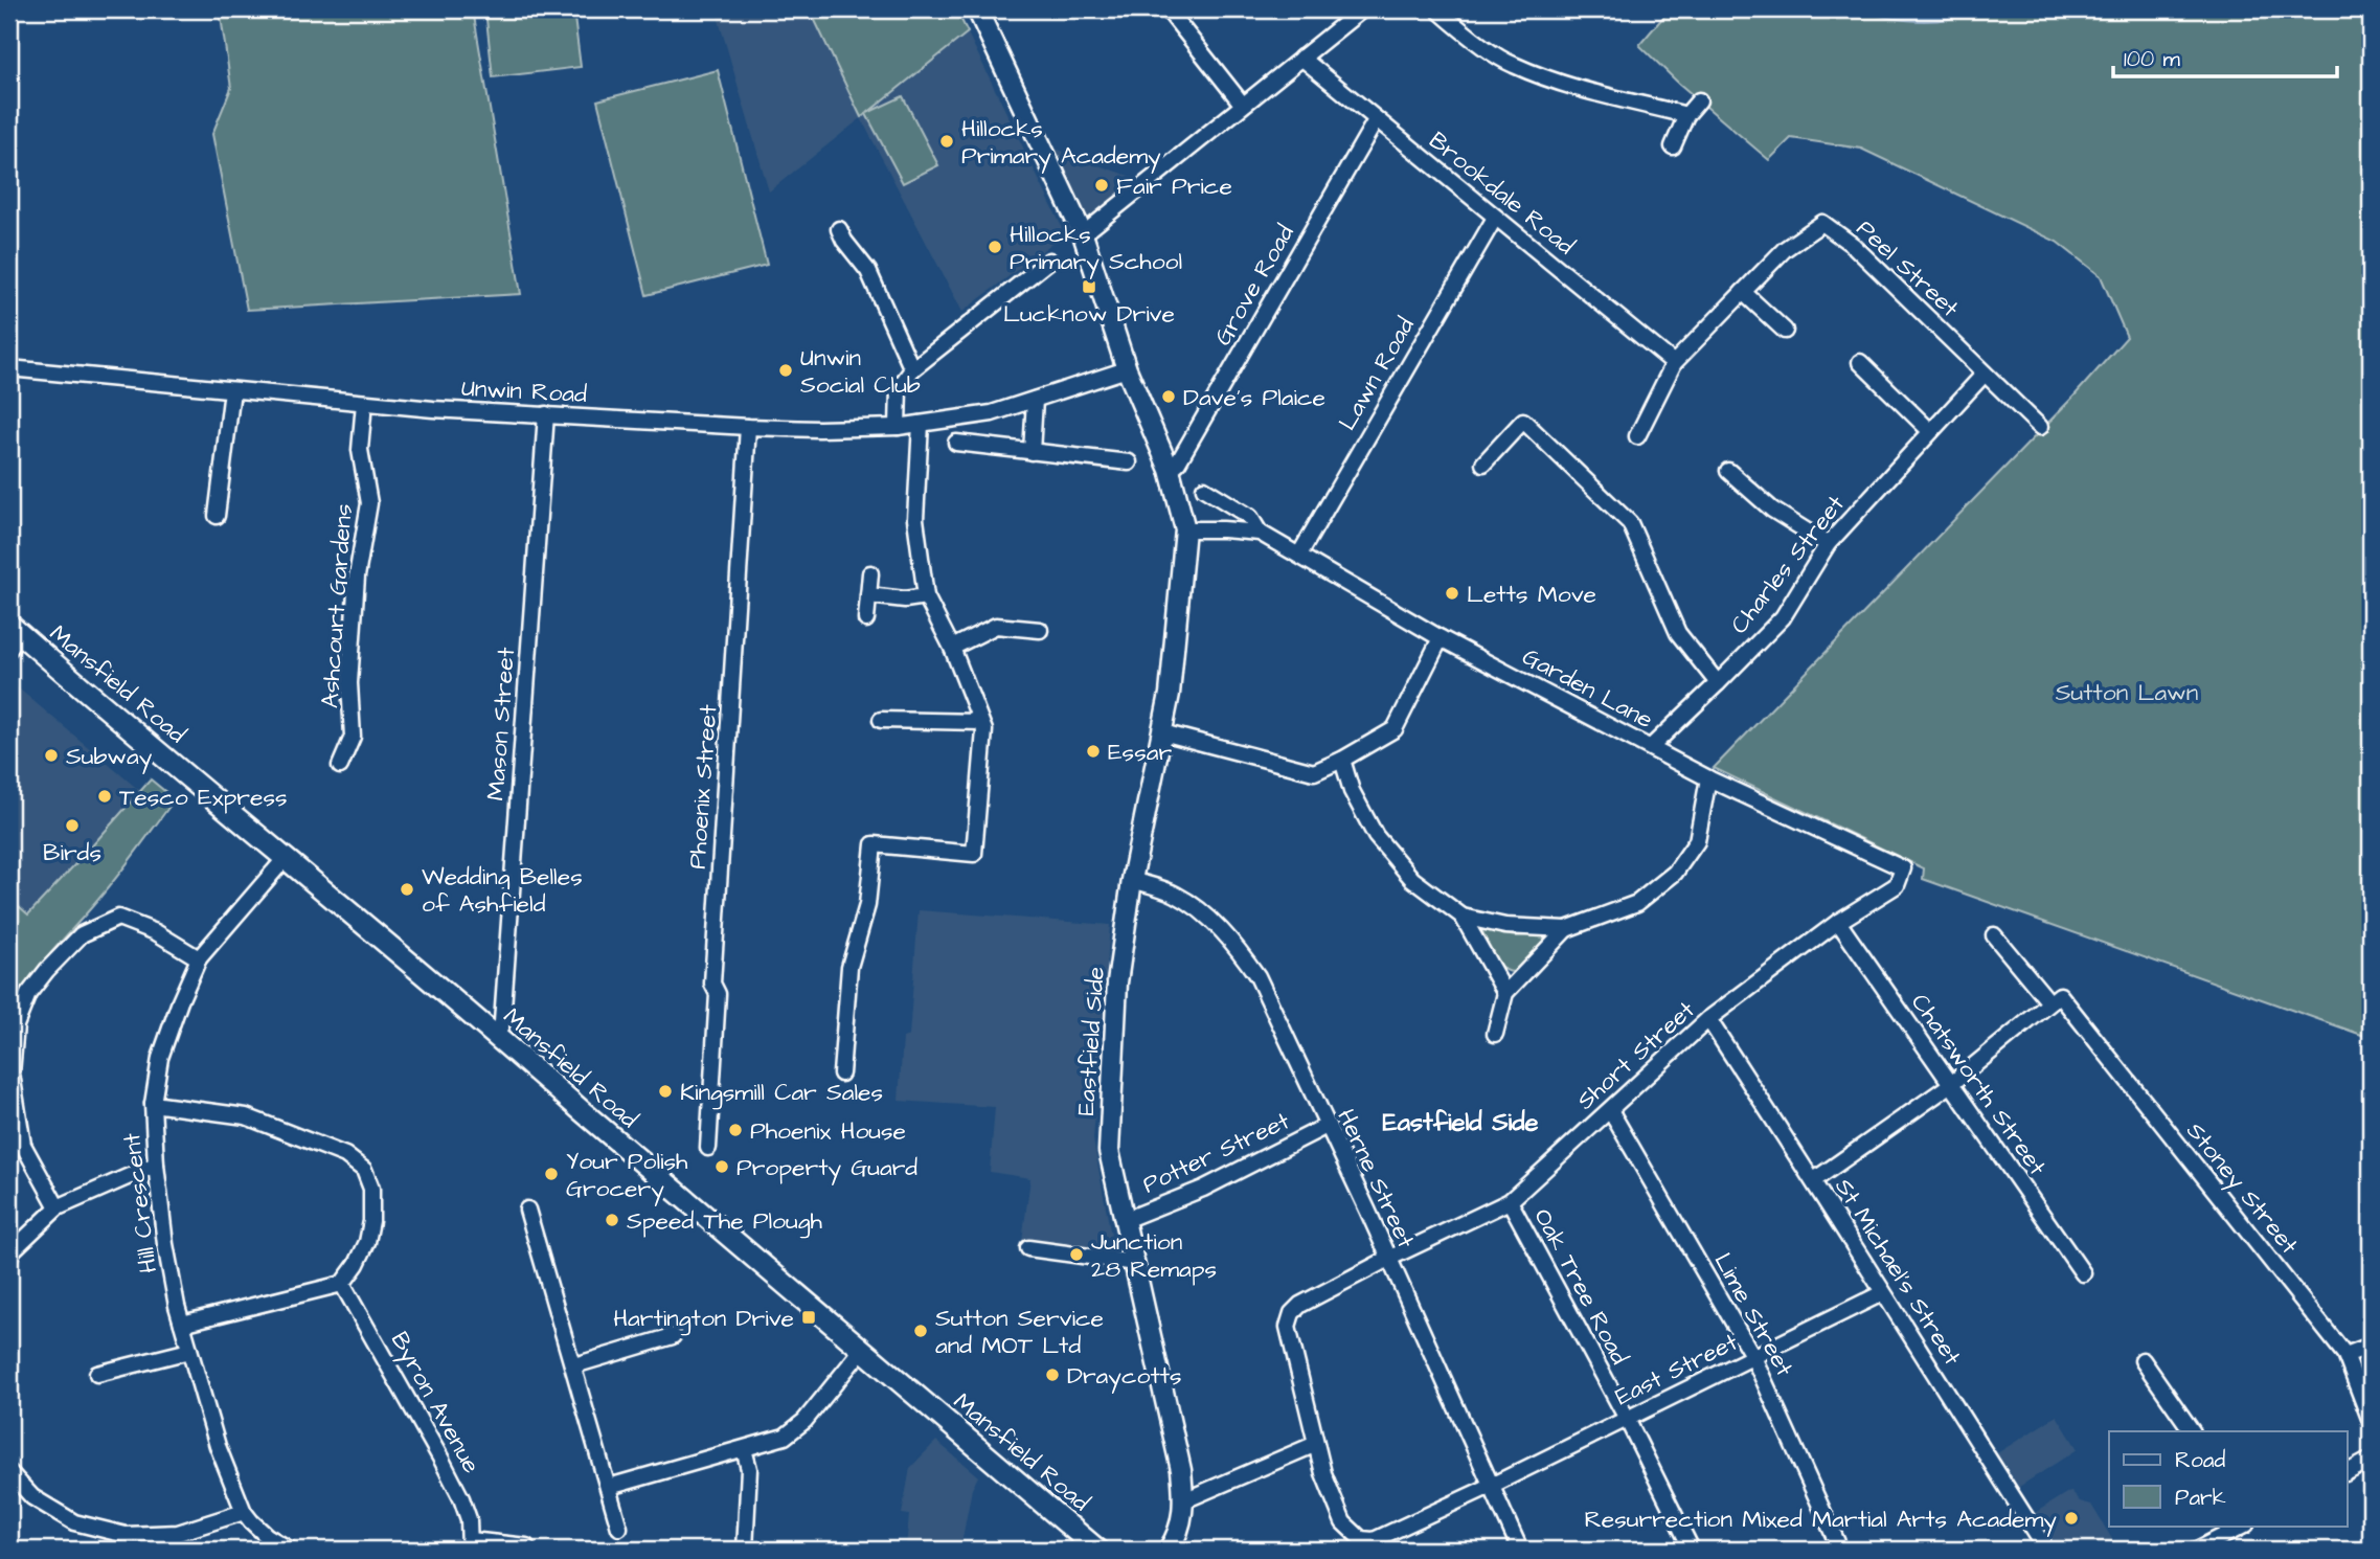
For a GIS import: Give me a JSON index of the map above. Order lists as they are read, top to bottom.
{
  "streets": {
    "main road": ["Mansfield Road"],
    "street": [
      "Brookdale Road",
      "Peel Street",
      "Grove Road",
      "Lawn Road",
      "Unwin Road",
      "Charles Street",
      "Ashcourt Gardens",
      "Garden Lane",
      "Mason Street",
      "Phoenix Street",
      "Eastfield Side",
      "Short Street",
      "Chatsworth Street",
      "Potter Street",
      "Herne Street",
      "Stoney Street",
      "Hill Crescent",
      "St Michael's Street",
      "Oak Tree Road",
      "Lime Street",
      "East Street",
      "Byron Avenue"
    ]
  },
  "crossings": [
    ["Brookdale Road", "Peel Street"],
    ["Brookdale Road", "Grove Road"],
    ["Brookdale Road", "Lawn Road"],
    ["Peel Street", "Charles Street"],
    ["Lawn Road", "Garden Lane"],
    ["Unwin Road", "Ashcourt Gardens"],
    ["Unwin Road", "Mason Street"],
    ["Unwin Road", "Phoenix Street"],
    ["Charles Street", "Garden Lane"],
    ["Mansfield Road", "Mason Street"],
    ["Mansfield Road", "Hill Crescent"],
    ["Garden Lane", "Eastfield Side"],
    ["Garden Lane", "Short Street"],
    ["Eastfield Side", "Potter Street"],
    ["Eastfield Side", "Herne Street"],
    ["Short Street", "Chatsworth Street"],
    ["Short Street", "Herne Street"],
    ["Short Street", "St Michael's Street"],
    ["Short Street", "Oak Tree Road"],
    ["Short Street", "Lime Street"],
    ["Short Street", "East Street"],
    ["Potter Street", "Herne Street"],
    ["Herne Street", "East Street"],
    ["St Michael's Street", "East Street"],
    ["Oak Tree Road", "East Street"],
    ["Lime Street", "East Street"]
  ],
  "districts": ["Eastfield Side"],
  "parks": ["Sutton Lawn"],
  "places": {
    "other": [
      "Hillocks Primary Academy",
      "Fair Price",
      "Hillocks Primary School",
      "Unwin Social Club",
      "Dave's Plaice",
      "Letts Move",
      "Essar",
      "Subway",
      "Tesco Express",
      "Birds",
      "Wedding Belles of Ashfield",
      "Kingsmill Car Sales",
      "Phoenix House",
      "Property Guard",
      "Your Polish Grocery",
      "Speed The Plough",
      "Junction 28 Remaps",
      "Sutton Service and MOT Ltd",
      "Draycotts",
      "Resurrection Mixed Martial Arts Academy"
    ],
    "transit": ["Lucknow Drive", "Hartington Drive"]
  },
  "legend": ["Road", "Park"],
  "scale_bar": "100 m"
}
